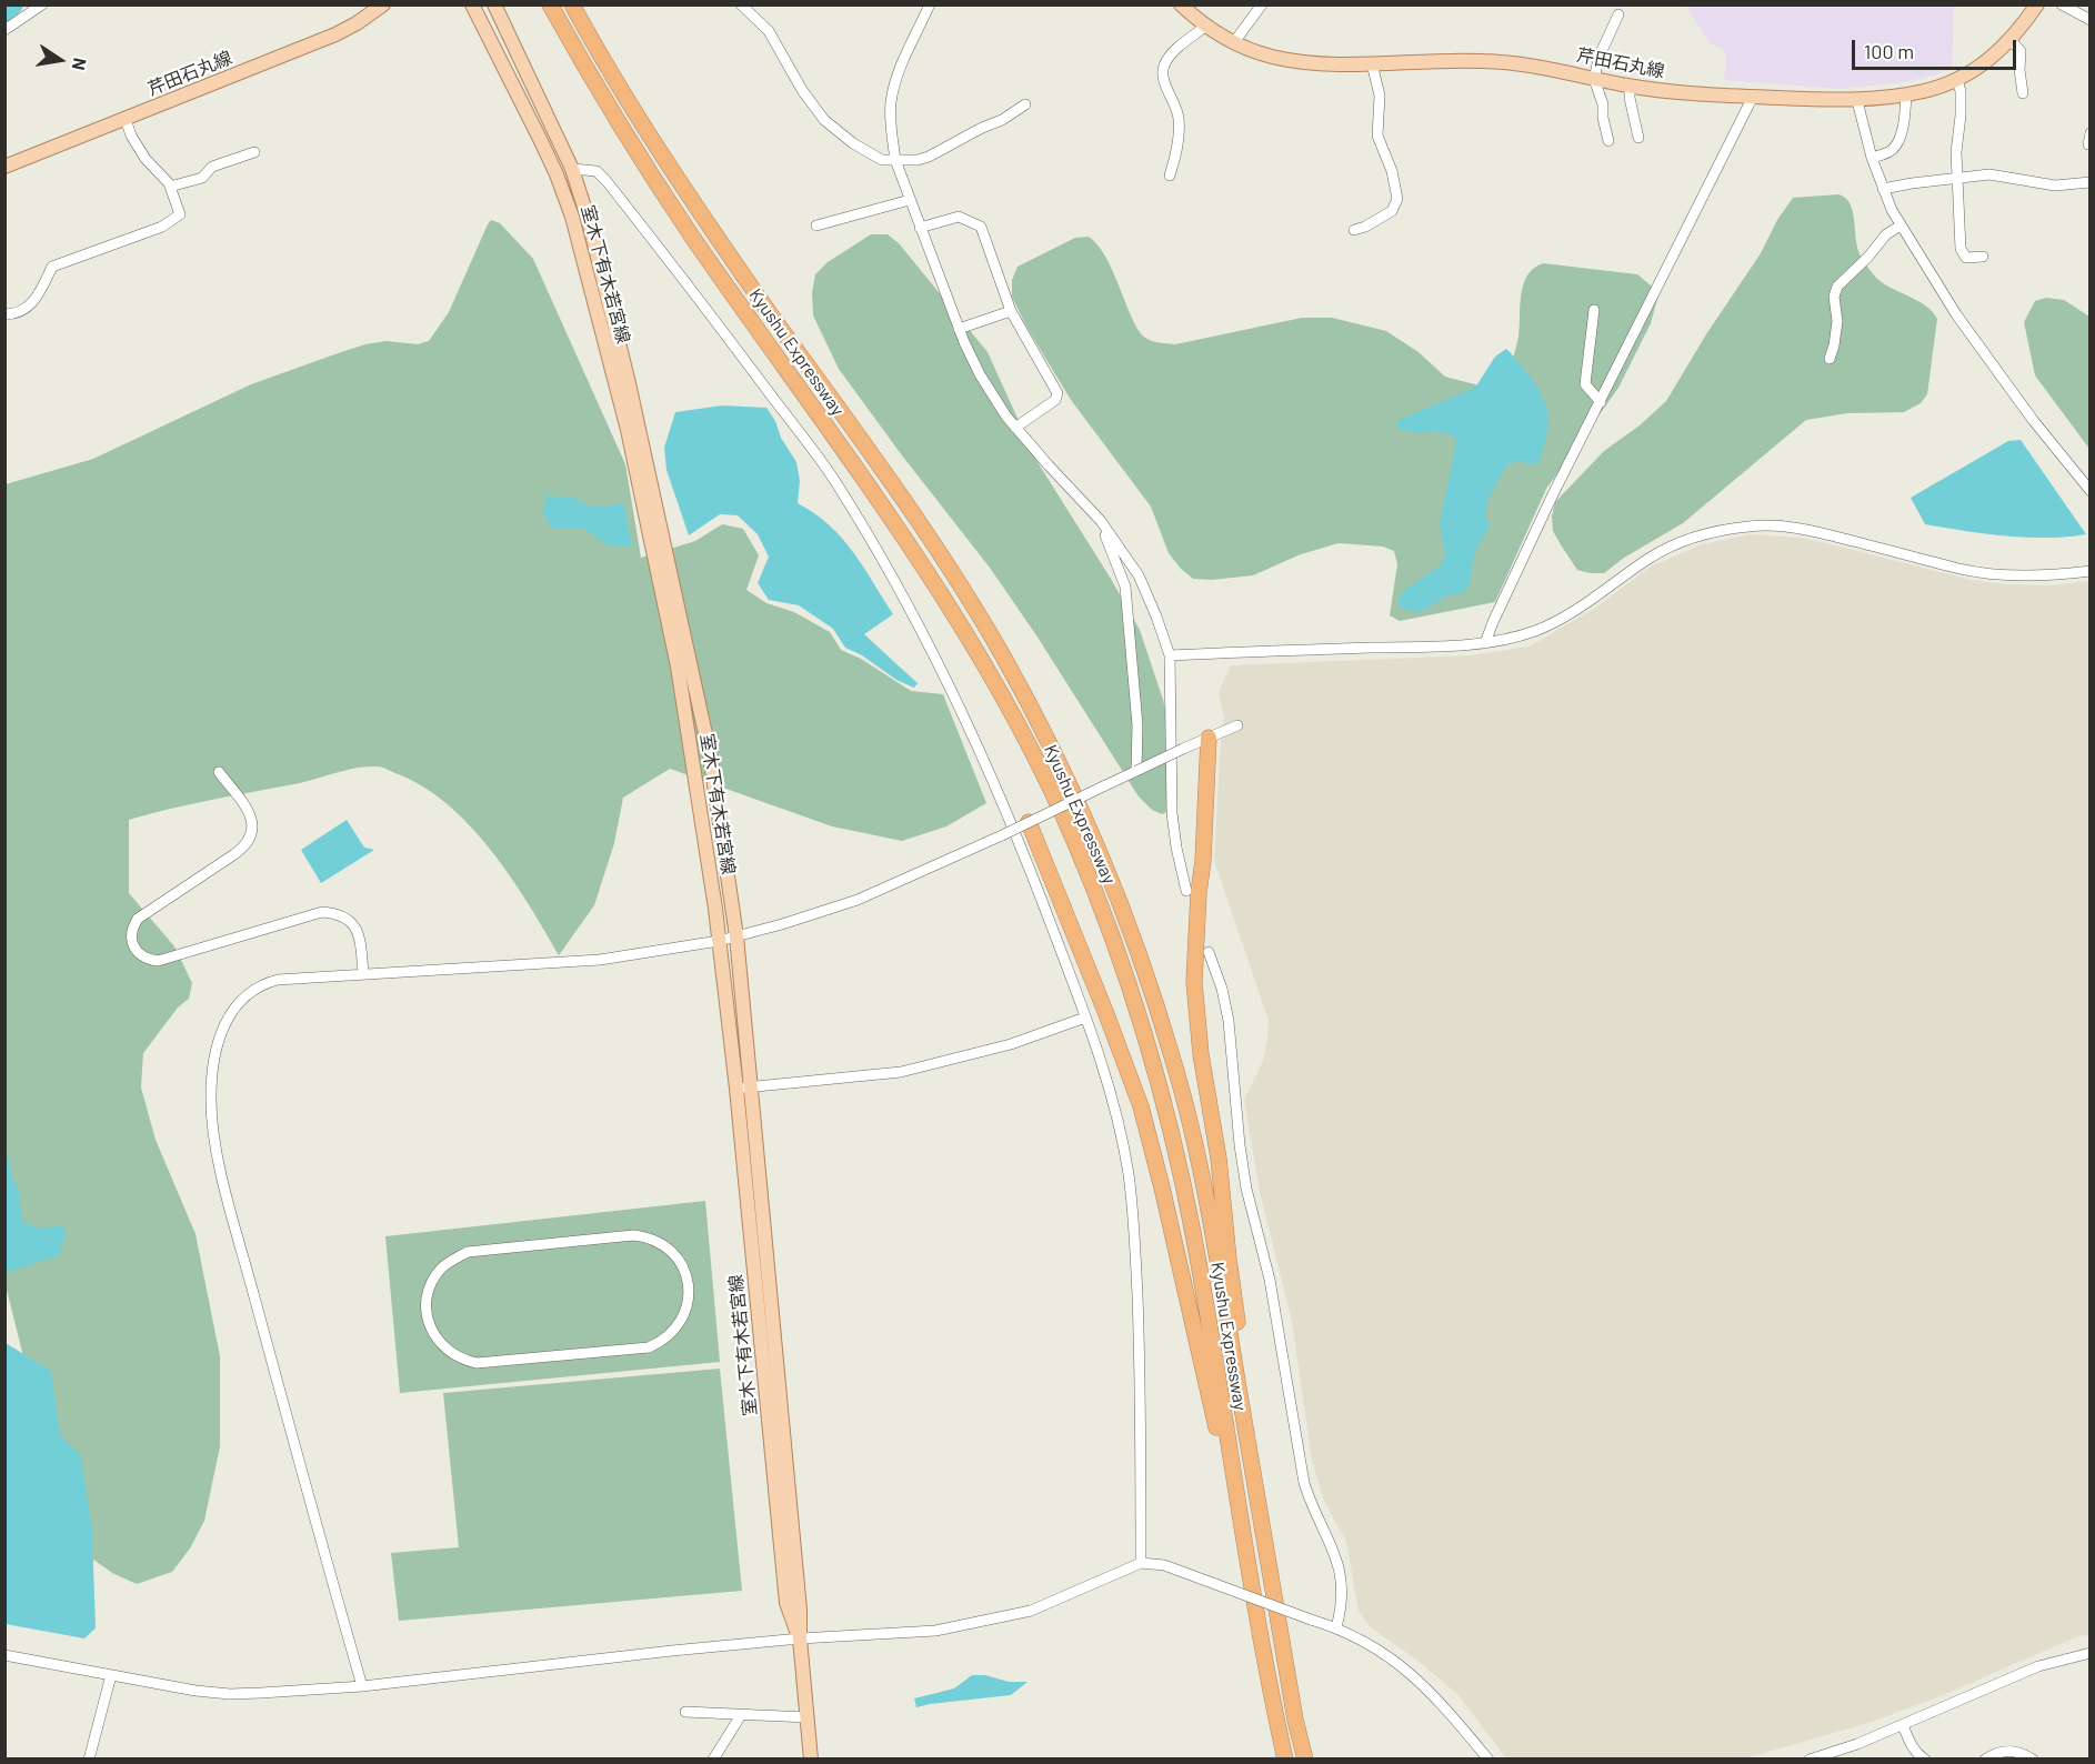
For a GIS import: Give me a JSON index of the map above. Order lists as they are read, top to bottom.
{
  "streets": {
    "highway": ["Kyushu Expressway"],
    "main road": ["芹田石丸線", "室木下有木若宮線"]
  },
  "scale_bar": "100 m",
  "north": "right"
}
